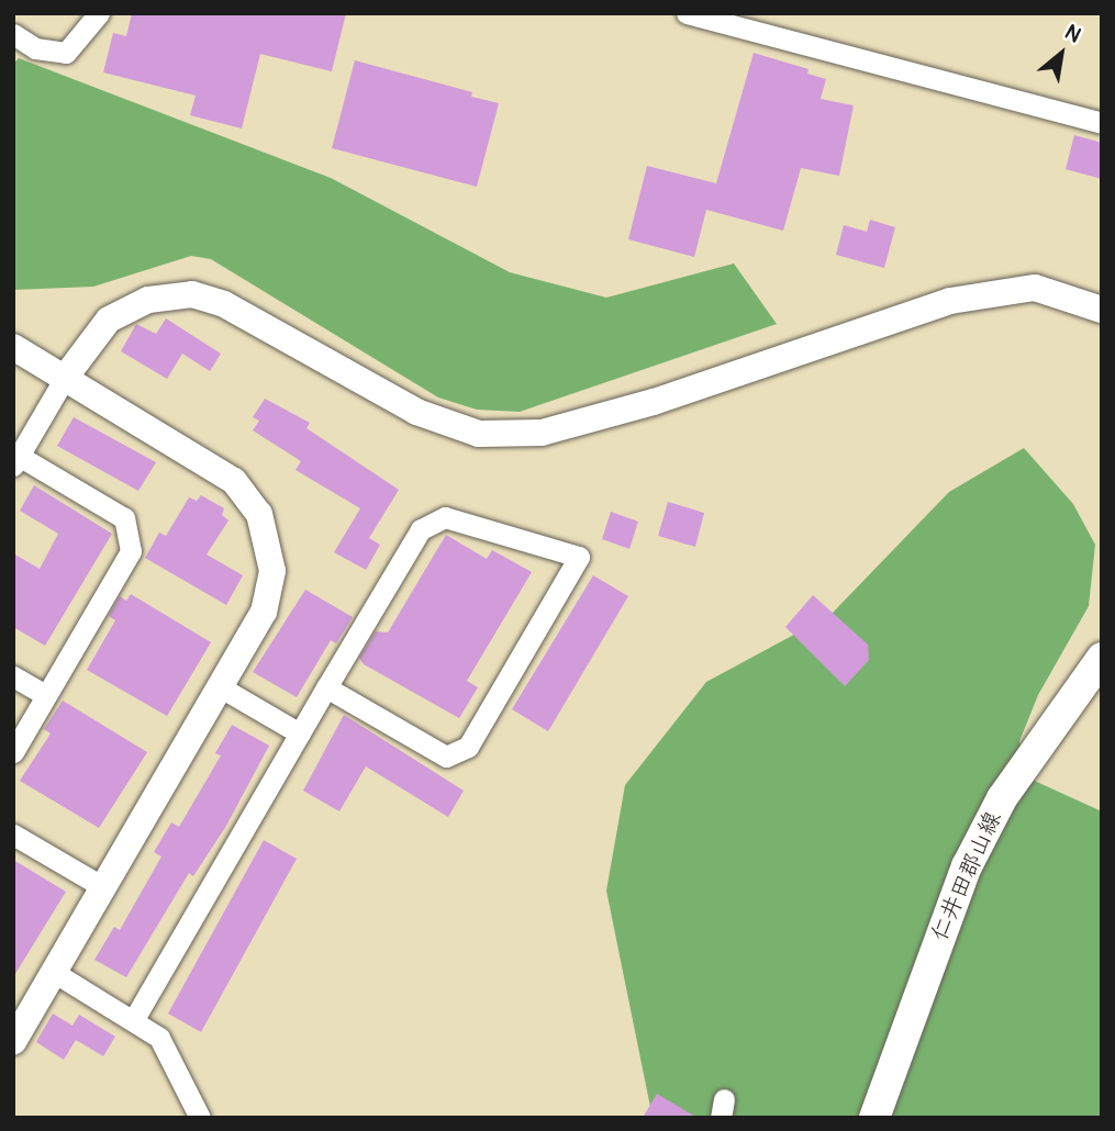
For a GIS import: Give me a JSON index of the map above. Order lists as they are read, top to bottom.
{
  "streets": {
    "main road": ["仁井田郡山線"]
  },
  "north": "top right"
}
